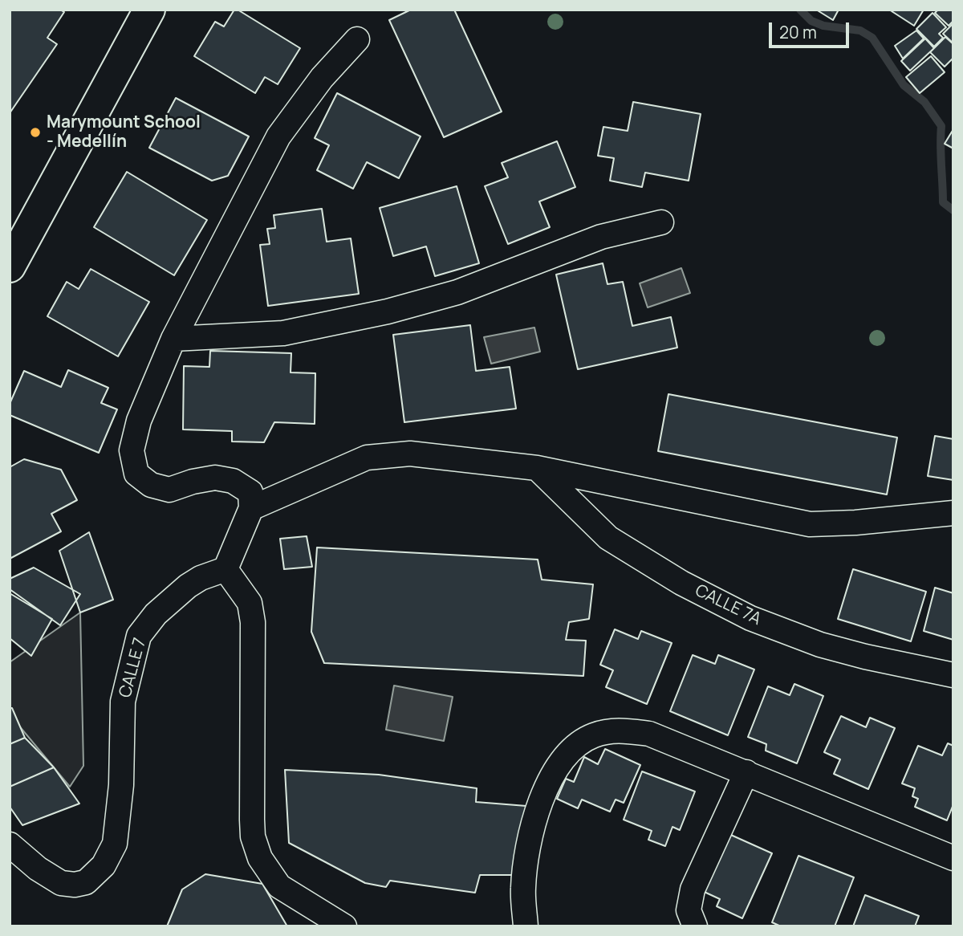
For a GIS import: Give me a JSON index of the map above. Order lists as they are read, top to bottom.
{
  "streets": {
    "street": ["CALLE 7A", "CALLE 7"]
  },
  "places": ["Marymount School - Medellín"],
  "scale_bar": "20 m"
}
